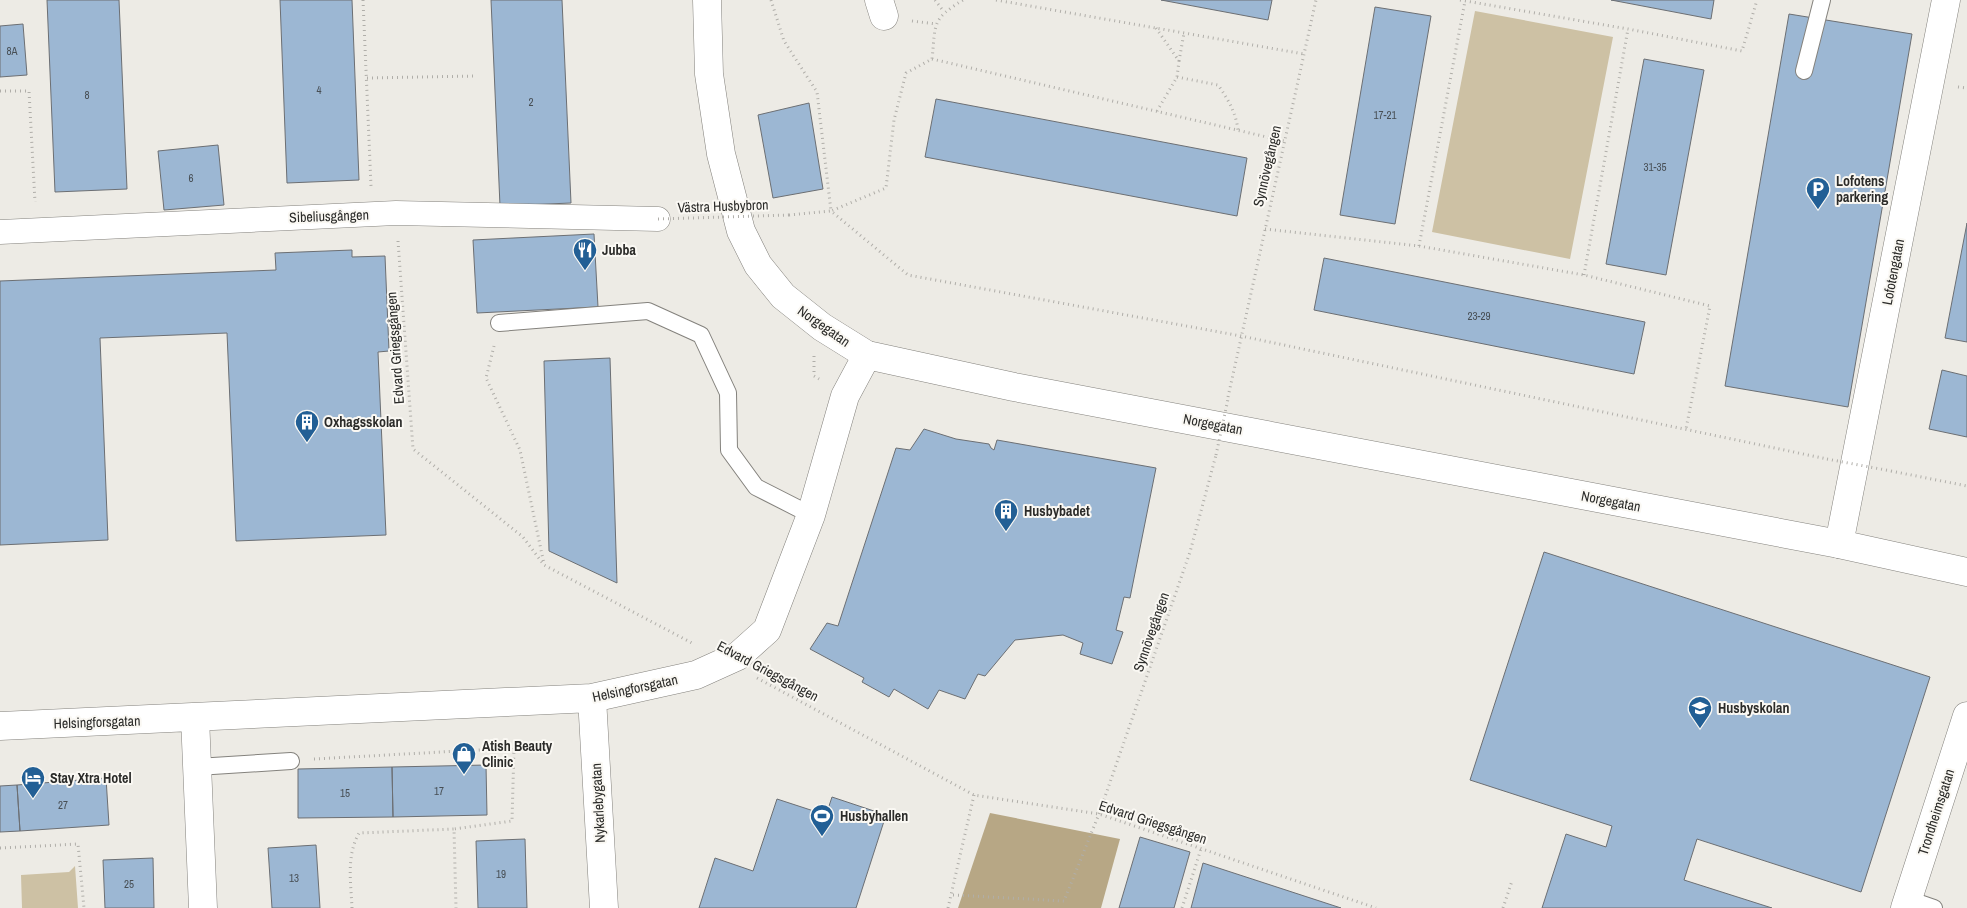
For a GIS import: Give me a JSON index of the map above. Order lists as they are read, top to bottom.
{
  "streets": {
    "street": [
      "Sibeliusgången",
      "Lofotengatan",
      "Norgegatan",
      "Helsingforsgatan",
      "Nykarlebygatan",
      "Trondheimsgatan"
    ],
    "path": ["Synnövegången", "Västra Husbybron", "Edvard Griegsgången"]
  },
  "crossings": [
    ["Synnövegången", "Edvard Griegsgången"],
    ["Västra Husbybron", "Sibeliusgången"],
    ["Sibeliusgången", "Edvard Griegsgången"],
    ["Lofotengatan", "Norgegatan"],
    ["Norgegatan", "Helsingforsgatan"],
    ["Edvard Griegsgången", "Helsingforsgatan"],
    ["Helsingforsgatan", "Nykarlebygatan"]
  ],
  "places": {
    "parking": ["Lofotens parkering"],
    "restaurant": ["Jubba"],
    "building": ["Oxhagsskolan", "Husbybadet"],
    "school or university": ["Husbyskolan"],
    "shop": ["Atish Beauty Clinic"],
    "hotel": ["Stay Xtra Hotel"],
    "sports": ["Husbyhallen"]
  },
  "house_numbers": [
    "8A",
    "4",
    "8",
    "2",
    "17-21",
    "31-35",
    "6",
    "23-29",
    "17",
    "15",
    "27",
    "19",
    "13",
    "25"
  ]
}
